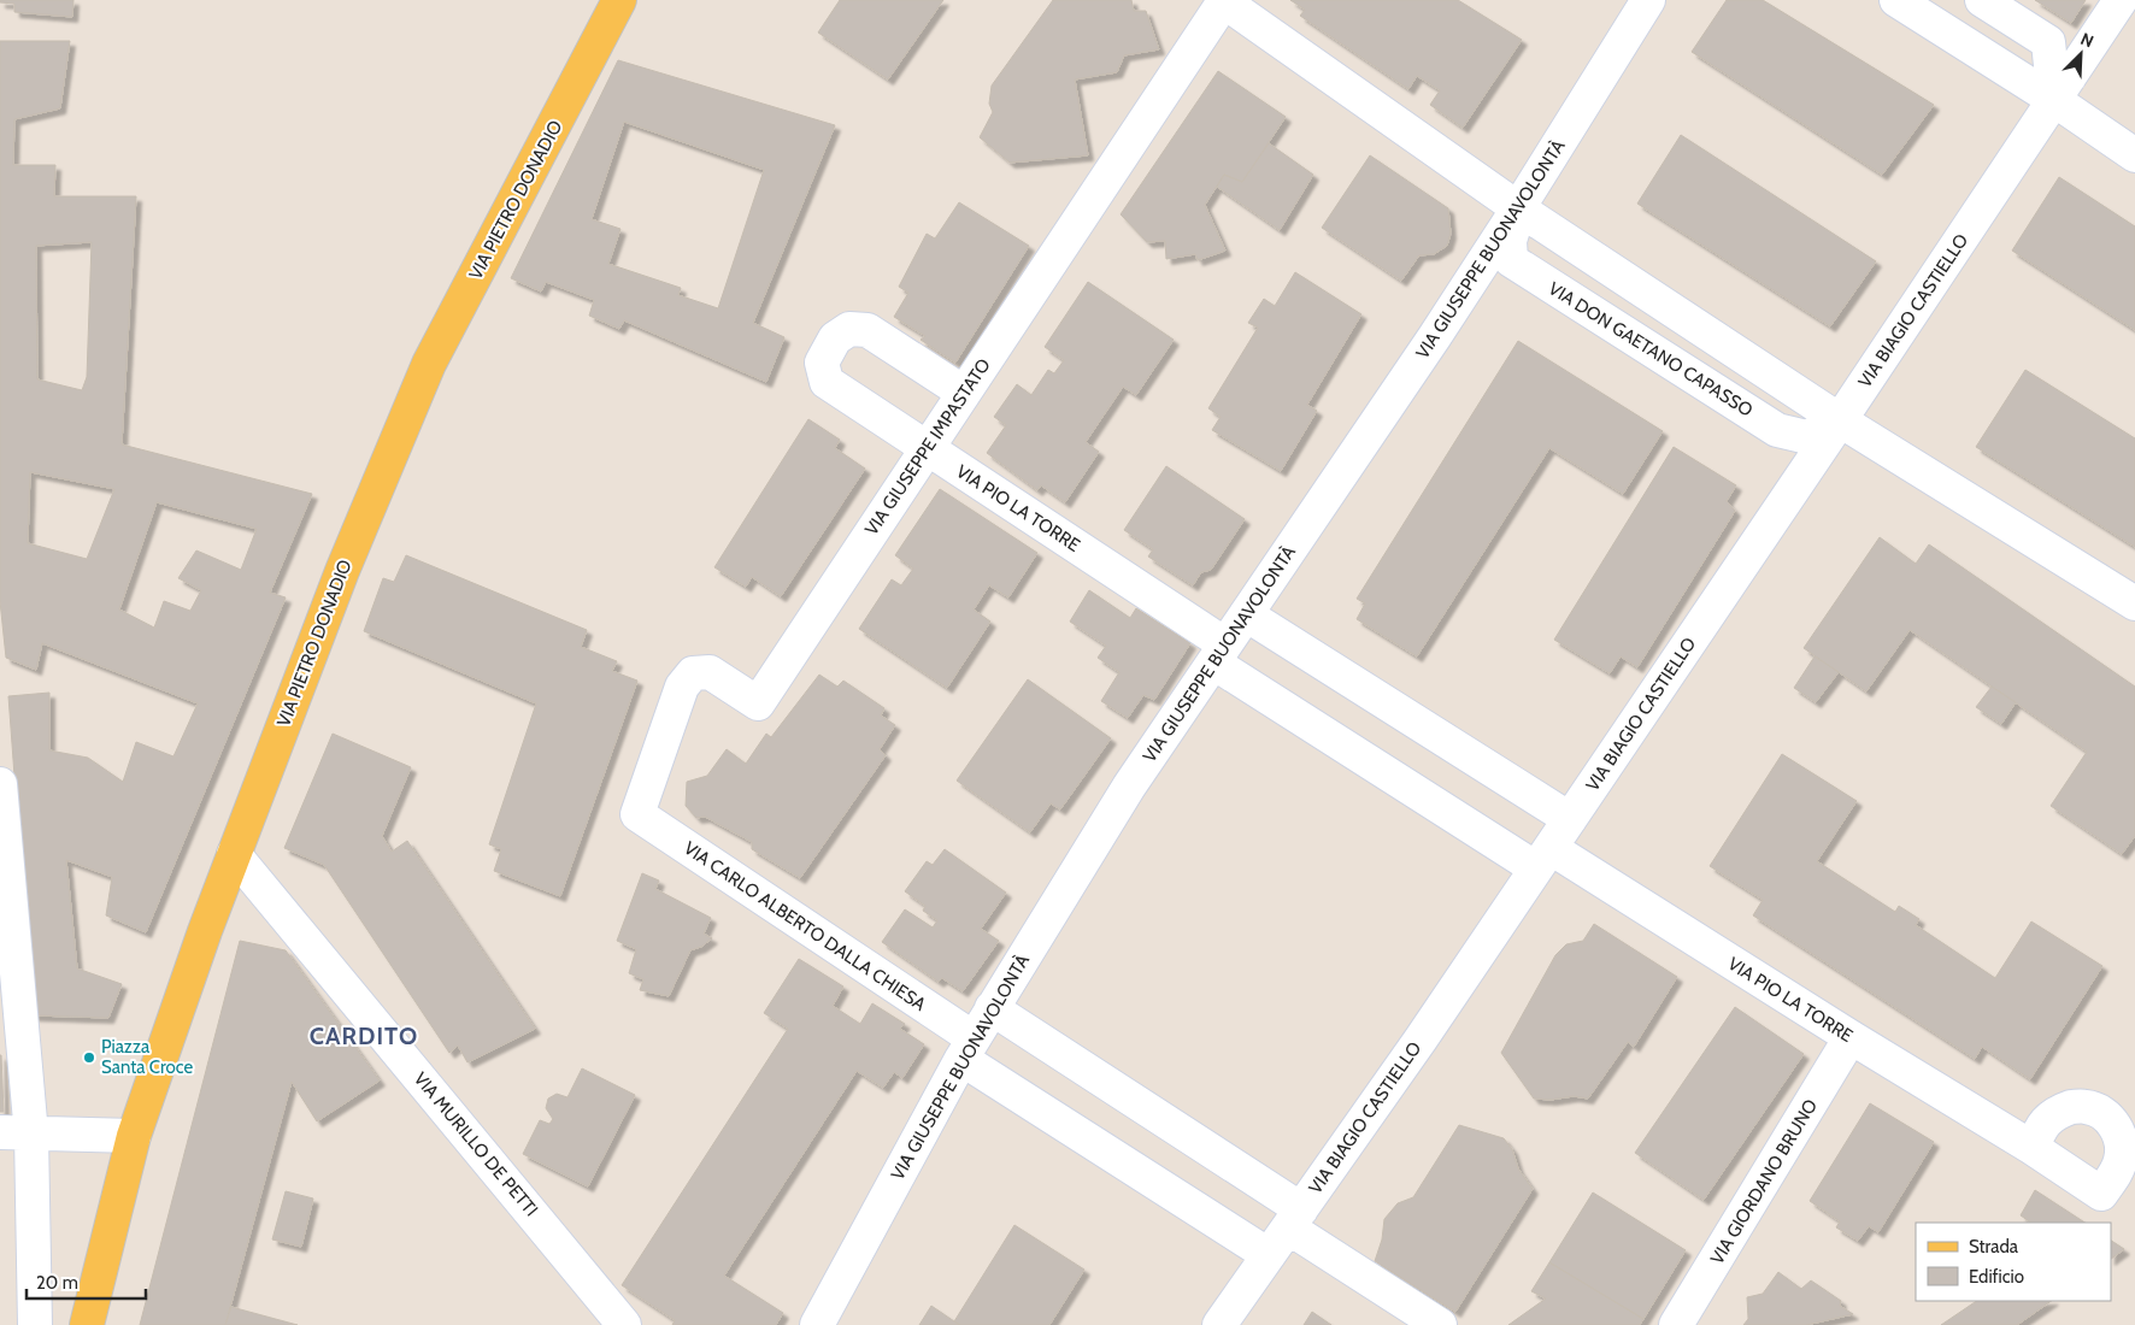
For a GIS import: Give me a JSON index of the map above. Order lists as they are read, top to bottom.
{
  "streets": {
    "main road": ["VIA PIETRO DONADIO"],
    "street": [
      "VIA GIUSEPPE BUONAVOLONTÀ",
      "VIA BIAGIO CASTIELLO",
      "VIA DON GAETANO CAPASSO",
      "VIA GIUSEPPE IMPASTATO",
      "VIA PIO LA TORRE",
      "VIA CARLO ALBERTO DALLA CHIESA",
      "VIA MURILLO DE PETTI",
      "VIA GIORDANO BRUNO"
    ]
  },
  "crossings": [
    ["VIA PIETRO DONADIO", "VIA MURILLO DE PETTI"],
    ["VIA GIUSEPPE BUONAVOLONTÀ", "VIA DON GAETANO CAPASSO"],
    ["VIA GIUSEPPE BUONAVOLONTÀ", "VIA PIO LA TORRE"],
    ["VIA GIUSEPPE BUONAVOLONTÀ", "VIA CARLO ALBERTO DALLA CHIESA"],
    ["VIA BIAGIO CASTIELLO", "VIA DON GAETANO CAPASSO"],
    ["VIA BIAGIO CASTIELLO", "VIA PIO LA TORRE"],
    ["VIA BIAGIO CASTIELLO", "VIA CARLO ALBERTO DALLA CHIESA"],
    ["VIA GIUSEPPE IMPASTATO", "VIA PIO LA TORRE"],
    ["VIA GIUSEPPE IMPASTATO", "VIA CARLO ALBERTO DALLA CHIESA"],
    ["VIA PIO LA TORRE", "VIA GIORDANO BRUNO"]
  ],
  "districts": ["CARDITO"],
  "places": ["Piazza Santa Croce"],
  "legend": ["Strada", "Edificio"],
  "scale_bar": "20 m",
  "north": "top right"
}
